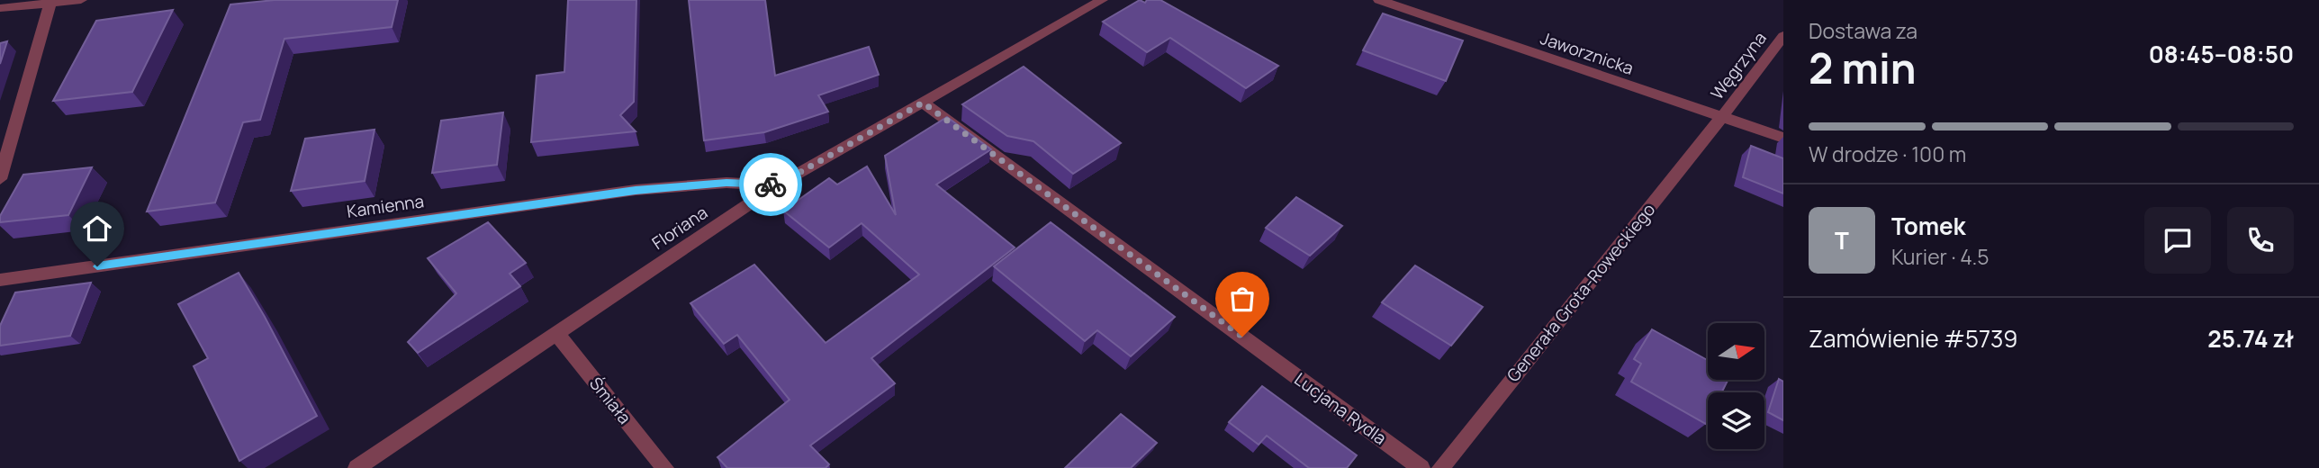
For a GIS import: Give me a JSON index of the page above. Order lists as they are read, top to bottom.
{
  "streets": {
    "street": [
      "Jaworznicka",
      "Węgrzyna",
      "Kamienna",
      "Floriana",
      "Generała Grota-Roweckiego",
      "Śmiała",
      "Lucjana Rydla"
    ]
  },
  "crossings": [
    ["Jaworznicka", "Węgrzyna"],
    ["Jaworznicka", "Generała Grota-Roweckiego"],
    ["Węgrzyna", "Generała Grota-Roweckiego"],
    ["Kamienna", "Floriana"],
    ["Floriana", "Śmiała"],
    ["Floriana", "Lucjana Rydla"]
  ],
  "north": "right",
  "page": {
    "heading": ["2 min", "Dostawa za", "08:45–08:50"],
    "panel": [
      "Tomek",
      "Kurier · 4.5",
      "Zamówienie #5739",
      "25.74 zł"
    ],
    "bar": "W drodze · 100 m",
    "round": "T"
  }
}
